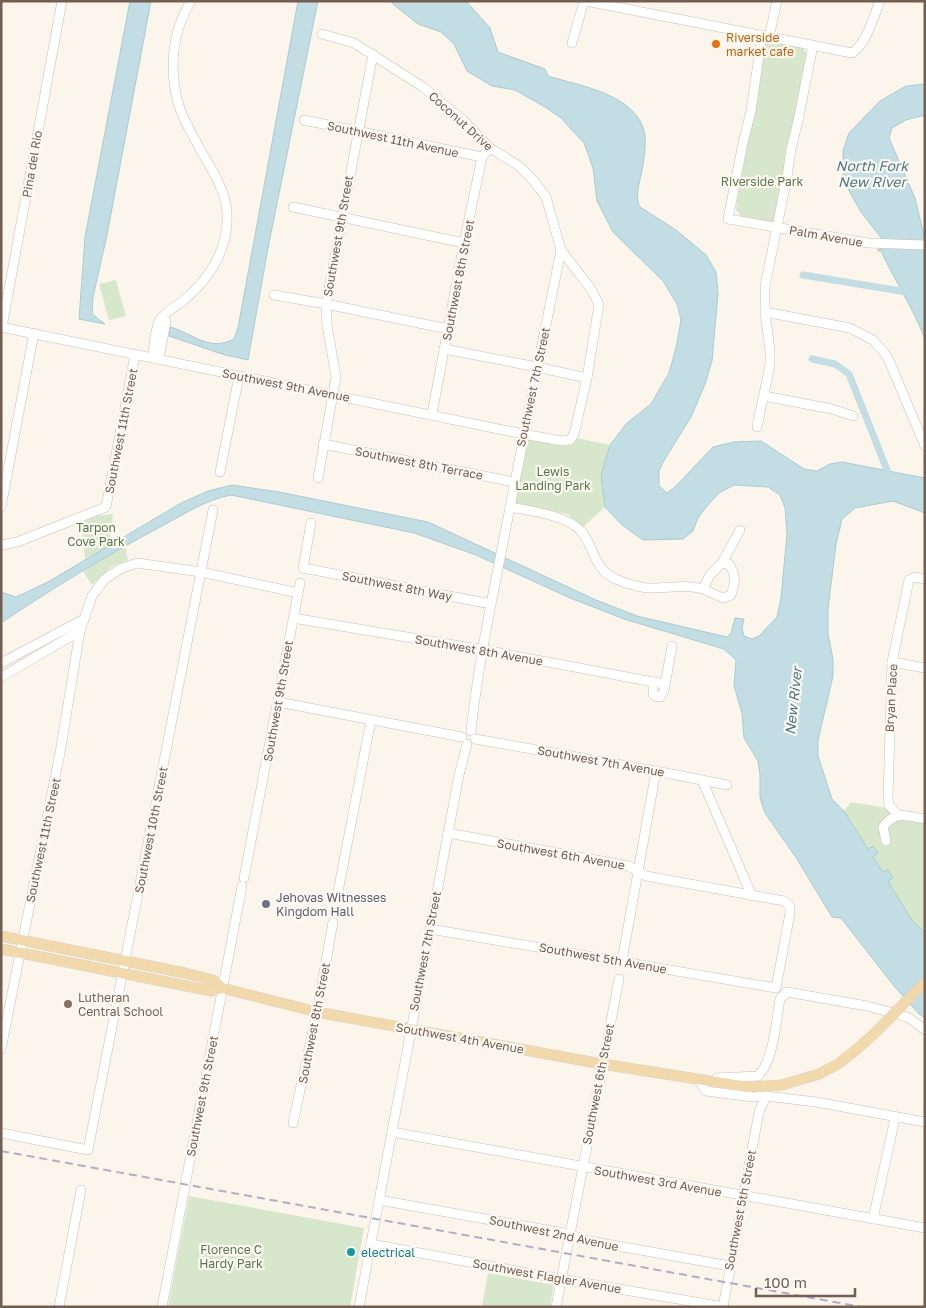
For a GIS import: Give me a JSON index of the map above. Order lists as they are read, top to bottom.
{
  "streets": {
    "main road": ["Southwest 4th Avenue"],
    "street": [
      "Coconut Drive",
      "Southwest 11th Avenue",
      "Pina del Rio",
      "Southwest 9th Street",
      "Palm Avenue",
      "Southwest 8th Street",
      "Southwest 9th Avenue",
      "Southwest 7th Street",
      "Southwest 11th Street",
      "Southwest 8th Terrace",
      "Southwest 8th Way",
      "Southwest 8th Avenue",
      "Bryan Place",
      "Southwest 7th Avenue",
      "Southwest 10th Street",
      "Southwest 6th Avenue",
      "Southwest 5th Avenue",
      "Southwest 6th Street",
      "Southwest 3rd Avenue",
      "Southwest 5th Street",
      "Southwest 2nd Avenue",
      "Southwest Flagler Avenue"
    ]
  },
  "crossings": [
    ["Coconut Drive", "Southwest 9th Street"],
    ["Coconut Drive", "Southwest 8th Street"],
    ["Coconut Drive", "Southwest 9th Avenue"],
    ["Coconut Drive", "Southwest 7th Street"],
    ["Southwest 11th Avenue", "Southwest 9th Street"],
    ["Southwest 11th Avenue", "Southwest 8th Street"],
    ["Pina del Rio", "Southwest 9th Avenue"],
    ["Southwest 9th Street", "Southwest 9th Avenue"],
    ["Southwest 9th Street", "Southwest 8th Terrace"],
    ["Southwest 9th Street", "Southwest 8th Avenue"],
    ["Southwest 9th Street", "Southwest 7th Avenue"],
    ["Southwest 9th Street", "Southwest 4th Avenue"],
    ["Southwest 8th Street", "Southwest 9th Avenue"],
    ["Southwest 8th Street", "Southwest 4th Avenue"],
    ["Southwest 9th Avenue", "Southwest 7th Street"],
    ["Southwest 9th Avenue", "Southwest 11th Street"],
    ["Southwest 7th Street", "Southwest 8th Terrace"],
    ["Southwest 7th Street", "Southwest 8th Way"],
    ["Southwest 7th Street", "Southwest 8th Avenue"],
    ["Southwest 7th Street", "Southwest 7th Avenue"],
    ["Southwest 7th Street", "Southwest 6th Avenue"],
    ["Southwest 7th Street", "Southwest 5th Avenue"],
    ["Southwest 7th Street", "Southwest 4th Avenue"],
    ["Southwest 7th Street", "Southwest 3rd Avenue"],
    ["Southwest 7th Street", "Southwest 2nd Avenue"],
    ["Southwest 7th Street", "Southwest Flagler Avenue"],
    ["Southwest 11th Street", "Southwest 4th Avenue"],
    ["Southwest 10th Street", "Southwest 4th Avenue"],
    ["Southwest 6th Avenue", "Southwest 5th Avenue"],
    ["Southwest 4th Avenue", "Southwest 6th Street"],
    ["Southwest 4th Avenue", "Southwest 5th Street"],
    ["Southwest 6th Street", "Southwest 3rd Avenue"],
    ["Southwest 6th Street", "Southwest 2nd Avenue"],
    ["Southwest 6th Street", "Southwest Flagler Avenue"],
    ["Southwest 3rd Avenue", "Southwest 5th Street"],
    ["Southwest 5th Street", "Southwest 2nd Avenue"],
    ["Southwest 5th Street", "Southwest Flagler Avenue"]
  ],
  "water": ["North Fork New River", "New River"],
  "parks": [
    "Riverside Park",
    "Lewis Landing Park",
    "Tarpon Cove Park",
    "Florence C Hardy Park"
  ],
  "places": [
    "Riverside market cafe",
    "Jehovas Witnesses Kingdom Hall",
    "Lutheran Central School",
    "electrical"
  ],
  "scale_bar": "100 m"
}
